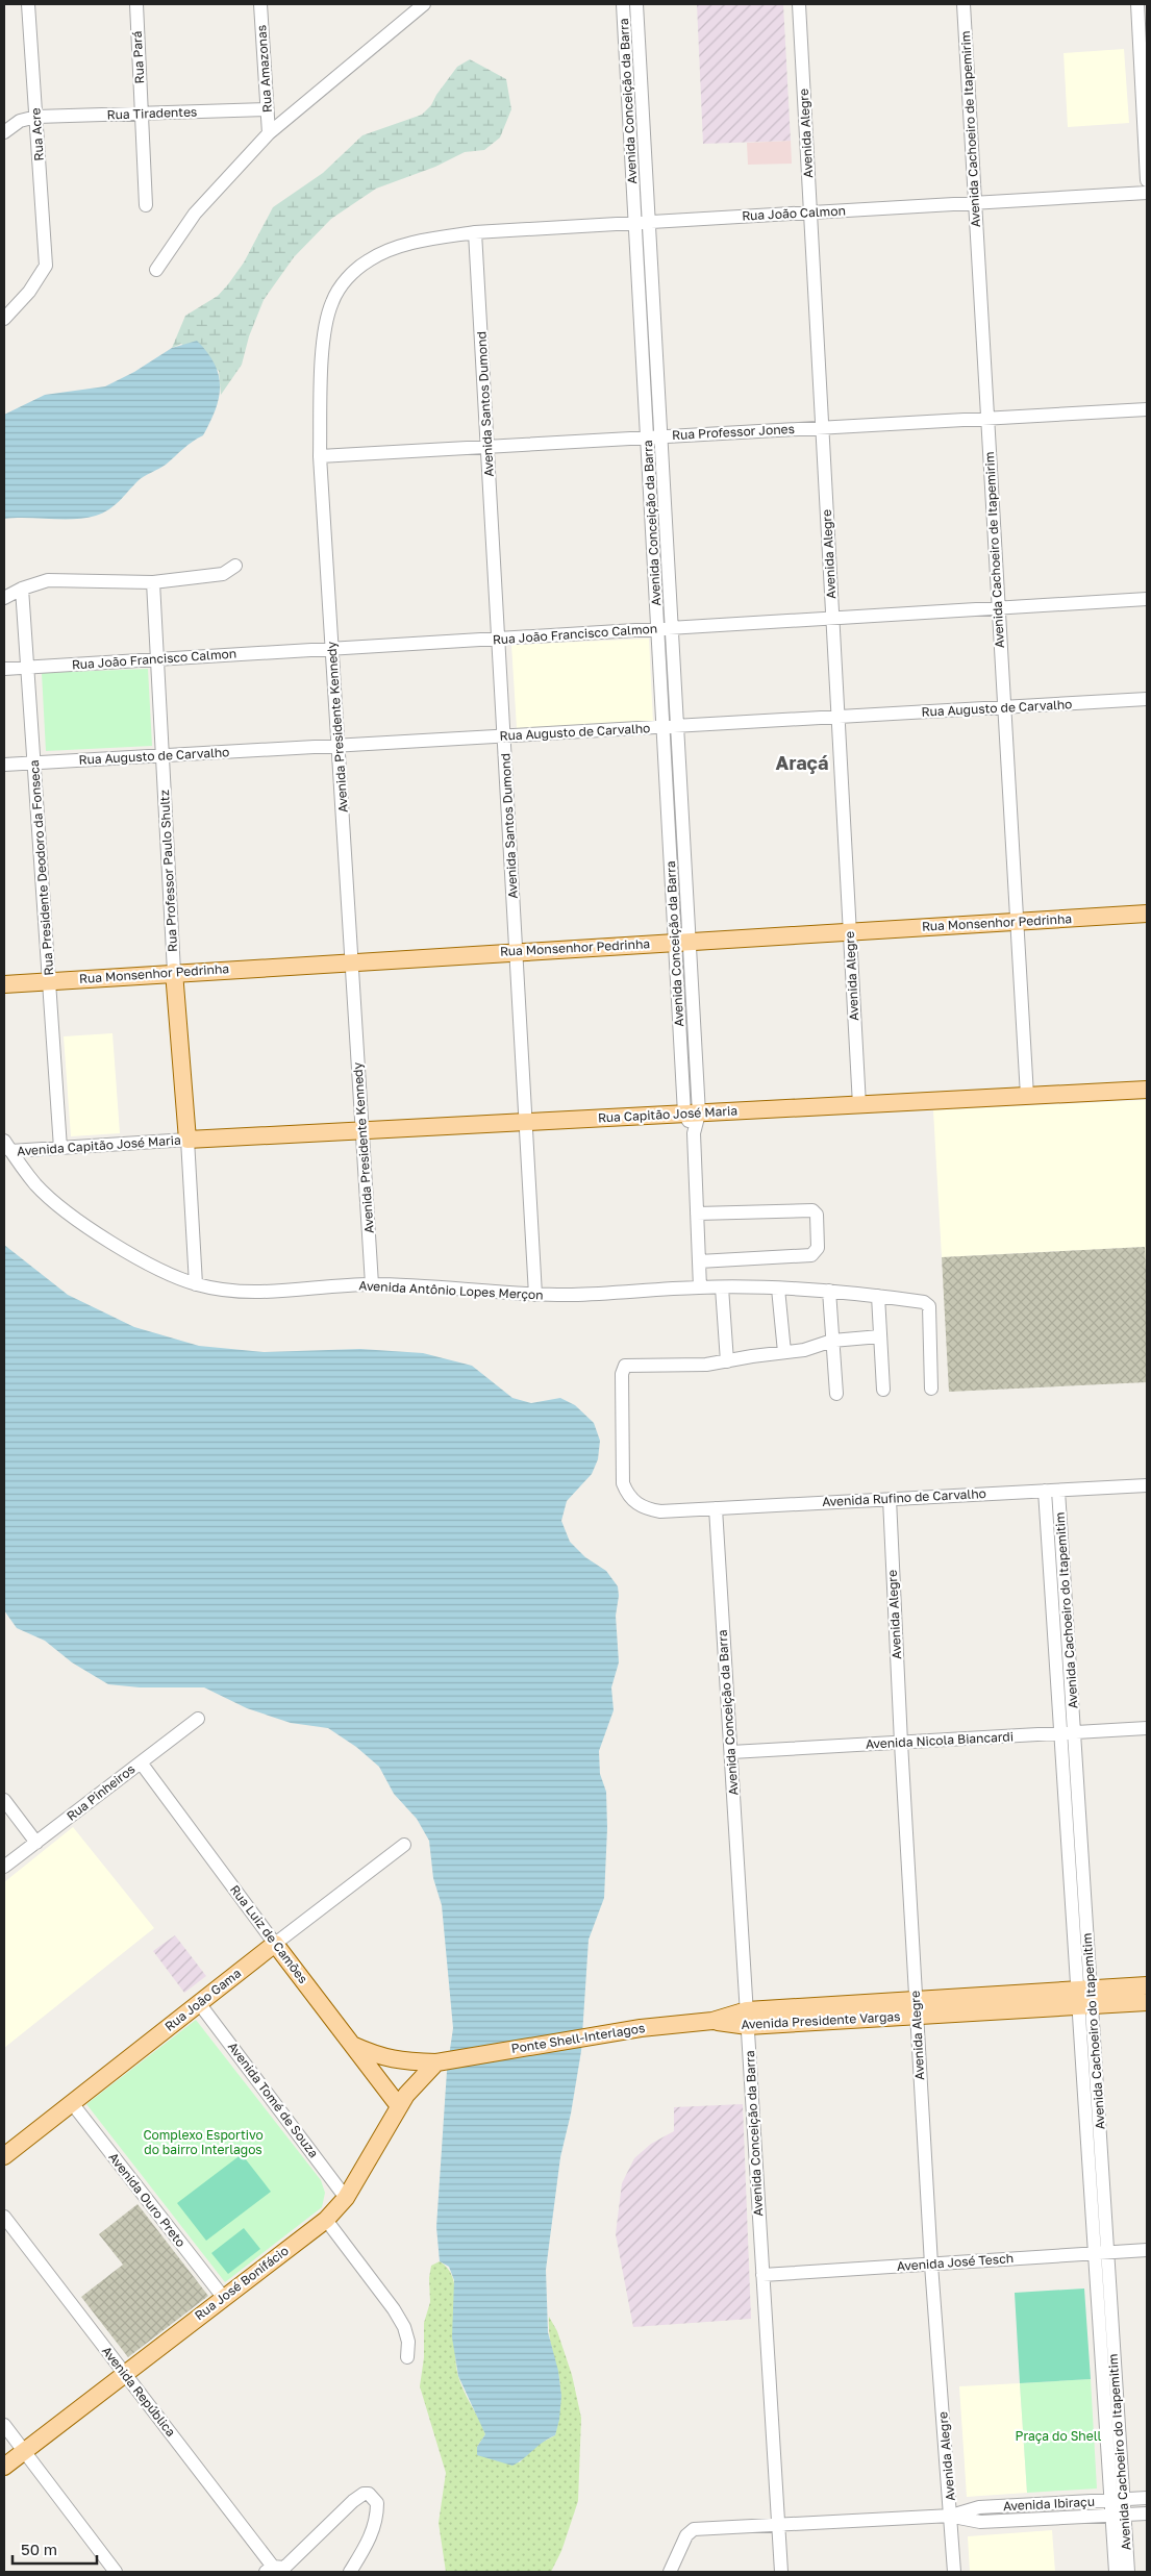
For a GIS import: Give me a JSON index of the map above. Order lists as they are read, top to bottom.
{
  "streets": {
    "main road": [
      "Rua Professor Paulo Shultz",
      "Rua Monsenhor Pedrinha",
      "Rua Capitão José Maria",
      "Rua Luiz de Camões",
      "Rua João Gama",
      "Avenida Presidente Vargas",
      "Ponte Shell-Interlagos",
      "Rua José Bonifácio"
    ],
    "street": [
      "Rua Pará",
      "Rua Amazonas",
      "Avenida Conceição da Barra",
      "Rua Tiradentes",
      "Avenida Cachoeiro de Itapemirim",
      "Avenida Alegre",
      "Rua Acre",
      "Rua João Calmon",
      "Avenida Santos Dumond",
      "Rua Professor Jones",
      "Rua João Francisco Calmon",
      "Rua Augusto de Carvalho",
      "Avenida Presidente Kennedy",
      "Rua Presidente Deodoro da Fonseca",
      "Avenida Capitão José Maria",
      "Avenida Antônio Lopes Merçon",
      "Avenida Rufino de Carvalho",
      "Avenida Cachoeiro do Itapemitim",
      "Avenida Nicola Biancardi",
      "Rua Pinheiros",
      "Avenida Tomé de Souza",
      "Avenida Ouro Preto",
      "Avenida José Tesch",
      "Avenida República",
      "Avenida Ibiraçu"
    ]
  },
  "crossings": [
    ["Rua Pará", "Rua Tiradentes"],
    ["Rua Amazonas", "Rua Tiradentes"],
    ["Avenida Conceição da Barra", "Rua João Calmon"],
    ["Avenida Conceição da Barra", "Rua Professor Jones"],
    ["Avenida Conceição da Barra", "Rua João Francisco Calmon"],
    ["Avenida Conceição da Barra", "Rua Augusto de Carvalho"],
    ["Avenida Conceição da Barra", "Rua Monsenhor Pedrinha"],
    ["Avenida Conceição da Barra", "Rua Capitão José Maria"],
    ["Avenida Conceição da Barra", "Avenida Antônio Lopes Merçon"],
    ["Avenida Conceição da Barra", "Avenida Rufino de Carvalho"],
    ["Avenida Conceição da Barra", "Avenida Nicola Biancardi"],
    ["Avenida Conceição da Barra", "Avenida Presidente Vargas"],
    ["Avenida Conceição da Barra", "Avenida José Tesch"],
    ["Avenida Conceição da Barra", "Avenida Ibiraçu"],
    ["Rua Tiradentes", "Rua Acre"],
    ["Avenida Cachoeiro de Itapemirim", "Rua João Calmon"],
    ["Avenida Cachoeiro de Itapemirim", "Rua Professor Jones"],
    ["Avenida Cachoeiro de Itapemirim", "Rua João Francisco Calmon"],
    ["Avenida Cachoeiro de Itapemirim", "Rua Augusto de Carvalho"],
    ["Avenida Cachoeiro de Itapemirim", "Rua Monsenhor Pedrinha"],
    ["Avenida Cachoeiro de Itapemirim", "Rua Capitão José Maria"],
    ["Avenida Alegre", "Rua João Calmon"],
    ["Avenida Alegre", "Rua Professor Jones"],
    ["Avenida Alegre", "Rua João Francisco Calmon"],
    ["Avenida Alegre", "Rua Augusto de Carvalho"],
    ["Avenida Alegre", "Rua Monsenhor Pedrinha"],
    ["Avenida Alegre", "Rua Capitão José Maria"],
    ["Avenida Alegre", "Avenida Rufino de Carvalho"],
    ["Avenida Alegre", "Avenida Nicola Biancardi"],
    ["Avenida Alegre", "Avenida Presidente Vargas"],
    ["Avenida Alegre", "Avenida José Tesch"],
    ["Avenida Alegre", "Avenida Ibiraçu"],
    ["Rua João Calmon", "Avenida Santos Dumond"],
    ["Rua João Calmon", "Avenida Presidente Kennedy"],
    ["Avenida Santos Dumond", "Rua Professor Jones"],
    ["Avenida Santos Dumond", "Rua João Francisco Calmon"],
    ["Avenida Santos Dumond", "Rua Augusto de Carvalho"],
    ["Avenida Santos Dumond", "Rua Monsenhor Pedrinha"],
    ["Avenida Santos Dumond", "Rua Capitão José Maria"],
    ["Avenida Santos Dumond", "Avenida Antônio Lopes Merçon"],
    ["Rua Professor Jones", "Avenida Presidente Kennedy"],
    ["Rua João Francisco Calmon", "Avenida Presidente Kennedy"],
    ["Rua João Francisco Calmon", "Rua Presidente Deodoro da Fonseca"],
    ["Rua João Francisco Calmon", "Rua Professor Paulo Shultz"],
    ["Rua Augusto de Carvalho", "Avenida Presidente Kennedy"],
    ["Rua Augusto de Carvalho", "Rua Presidente Deodoro da Fonseca"],
    ["Rua Augusto de Carvalho", "Rua Professor Paulo Shultz"],
    ["Avenida Presidente Kennedy", "Rua Monsenhor Pedrinha"],
    ["Avenida Presidente Kennedy", "Rua Capitão José Maria"],
    ["Avenida Presidente Kennedy", "Avenida Antônio Lopes Merçon"],
    ["Rua Presidente Deodoro da Fonseca", "Rua Monsenhor Pedrinha"],
    ["Rua Presidente Deodoro da Fonseca", "Avenida Capitão José Maria"],
    ["Rua Professor Paulo Shultz", "Rua Monsenhor Pedrinha"],
    ["Rua Professor Paulo Shultz", "Rua Capitão José Maria"],
    ["Rua Professor Paulo Shultz", "Avenida Capitão José Maria"],
    ["Rua Professor Paulo Shultz", "Avenida Antônio Lopes Merçon"],
    ["Rua Capitão José Maria", "Avenida Capitão José Maria"],
    ["Avenida Capitão José Maria", "Avenida Antônio Lopes Merçon"],
    ["Avenida Rufino de Carvalho", "Avenida Cachoeiro do Itapemitim"],
    ["Avenida Cachoeiro do Itapemitim", "Avenida Nicola Biancardi"],
    ["Avenida Cachoeiro do Itapemitim", "Avenida Presidente Vargas"],
    ["Avenida Cachoeiro do Itapemitim", "Avenida Ibiraçu"],
    ["Rua Pinheiros", "Rua Luiz de Camões"],
    ["Rua Luiz de Camões", "Rua João Gama"],
    ["Rua Luiz de Camões", "Ponte Shell-Interlagos"],
    ["Rua Luiz de Camões", "Rua José Bonifácio"],
    ["Rua João Gama", "Avenida Tomé de Souza"],
    ["Rua João Gama", "Avenida Ouro Preto"],
    ["Avenida Presidente Vargas", "Ponte Shell-Interlagos"],
    ["Ponte Shell-Interlagos", "Rua José Bonifácio"],
    ["Avenida Tomé de Souza", "Rua José Bonifácio"],
    ["Avenida Ouro Preto", "Rua José Bonifácio"],
    ["Rua José Bonifácio", "Avenida República"]
  ],
  "districts": ["Araçá"],
  "parks": ["Complexo Esportivo do bairro Interlagos", "Praça do Shell"],
  "scale_bar": "50 m"
}
